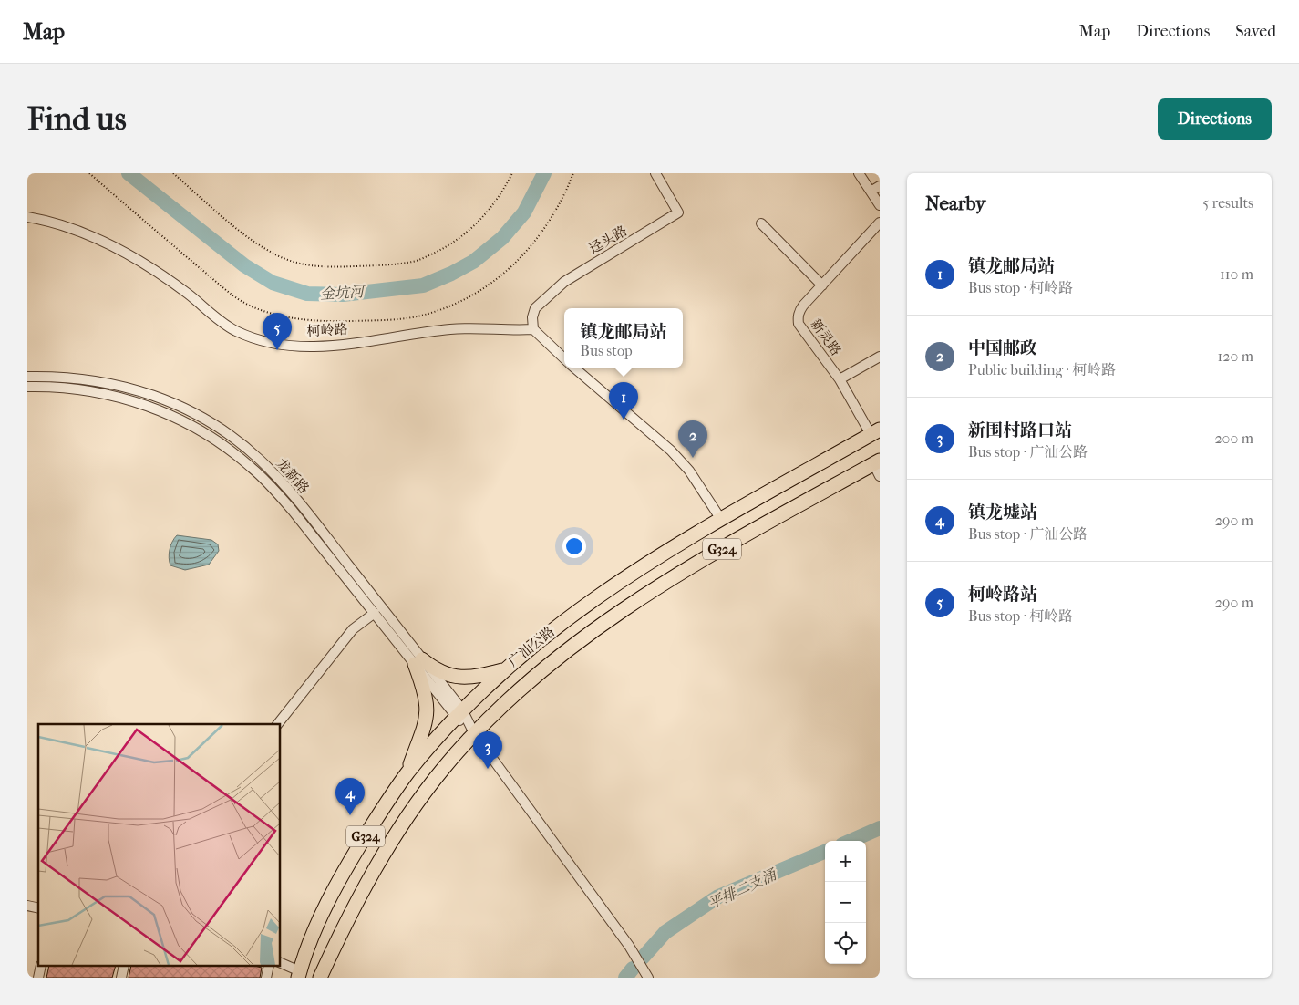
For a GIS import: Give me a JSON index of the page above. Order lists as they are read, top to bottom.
{
  "streets": {
    "highway": ["G324", "广汕公路"],
    "street": [
      "迳头路",
      "柯岭路",
      "新灵路",
      "龙新路"
    ]
  },
  "crossings": [
    ["迳头路", "柯岭路"],
    ["新灵路", "广汕公路"],
    ["龙新路", "广汕公路"]
  ],
  "water": ["金坑河", "平排二支涌"],
  "page": {
    "header": "Map",
    "nav": ["Map", "Directions", "Saved"],
    "buttons": "Directions",
    "title": "Find us",
    "heading": ["Nearby", "5 results"],
    "list": [
      {
        "mark": "1",
        "name": "镇龙邮局站",
        "note": "Bus stop · 柯岭路",
        "value": "110 m"
      },
      {
        "mark": "2",
        "name": "中国邮政",
        "note": "Public building · 柯岭路",
        "value": "120 m"
      },
      {
        "mark": "3",
        "name": "新围村路口站",
        "note": "Bus stop · 广汕公路",
        "value": "200 m"
      },
      {
        "mark": "4",
        "name": "镇龙墟站",
        "note": "Bus stop · 广汕公路",
        "value": "290 m"
      },
      {
        "mark": "5",
        "name": "柯岭路站",
        "note": "Bus stop · 柯岭路",
        "value": "290 m"
      }
    ],
    "popup": ["镇龙邮局站", "Bus stop"],
    "pins": [
      "5",
      "1",
      "2",
      "3",
      "4"
    ],
    "map_buttons": ["+", "−"]
  }
}
